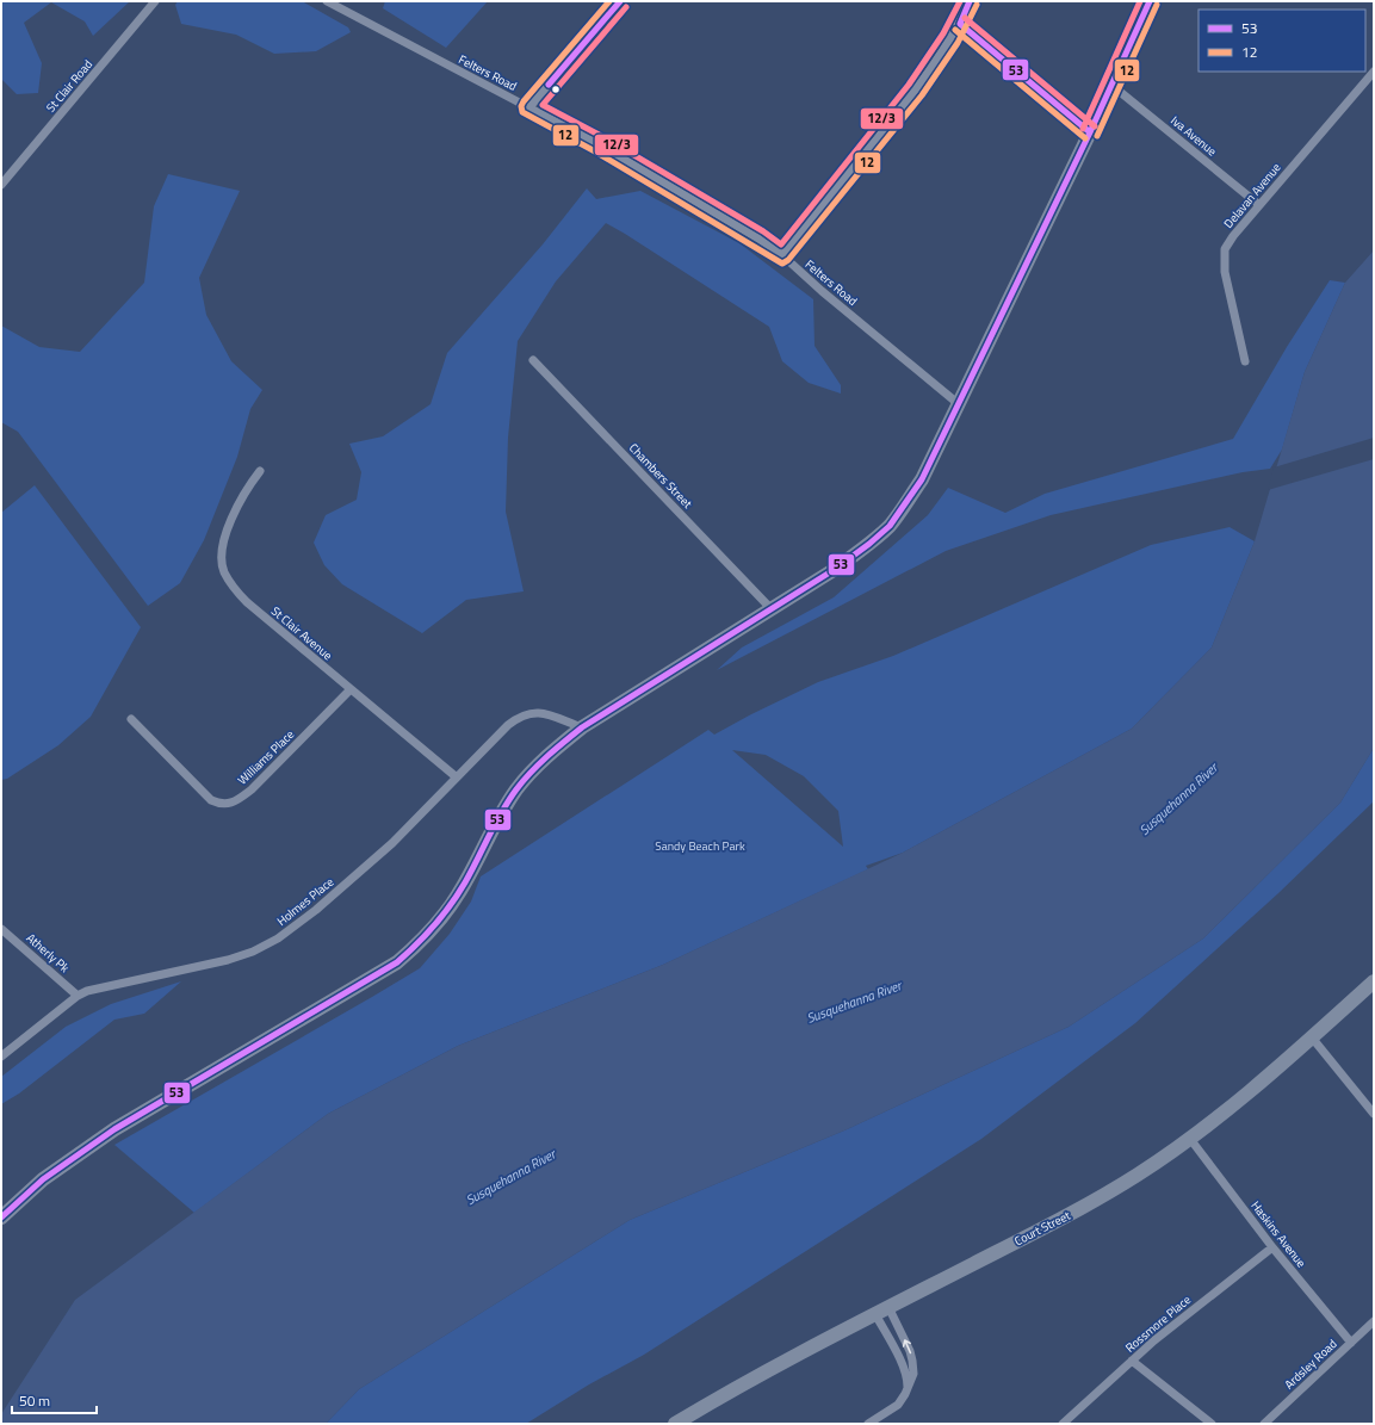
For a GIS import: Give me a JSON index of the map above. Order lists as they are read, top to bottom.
{
  "streets": {
    "main road": ["Court Street"],
    "street": [
      "Felters Road",
      "St Clair Road",
      "Iva Avenue",
      "Delavan Avenue",
      "Chambers Street",
      "St Clair Avenue",
      "Williams Place",
      "Holmes Place",
      "Atherly Pk",
      "Haskins Avenue",
      "Rossmore Place",
      "Ardsley Road"
    ]
  },
  "crossings": [
    ["Iva Avenue", "Delavan Avenue"],
    ["St Clair Avenue", "Williams Place"],
    ["St Clair Avenue", "Holmes Place"],
    ["Holmes Place", "Atherly Pk"],
    ["Court Street", "Haskins Avenue"],
    ["Haskins Avenue", "Rossmore Place"],
    ["Haskins Avenue", "Ardsley Road"]
  ],
  "water": ["Susquehanna River"],
  "parks": ["Sandy Beach Park"],
  "lines": ["transit line 53", "transit line 12", "transit line 12/3"],
  "legend": ["53", "12"],
  "scale_bar": "50 m"
}
